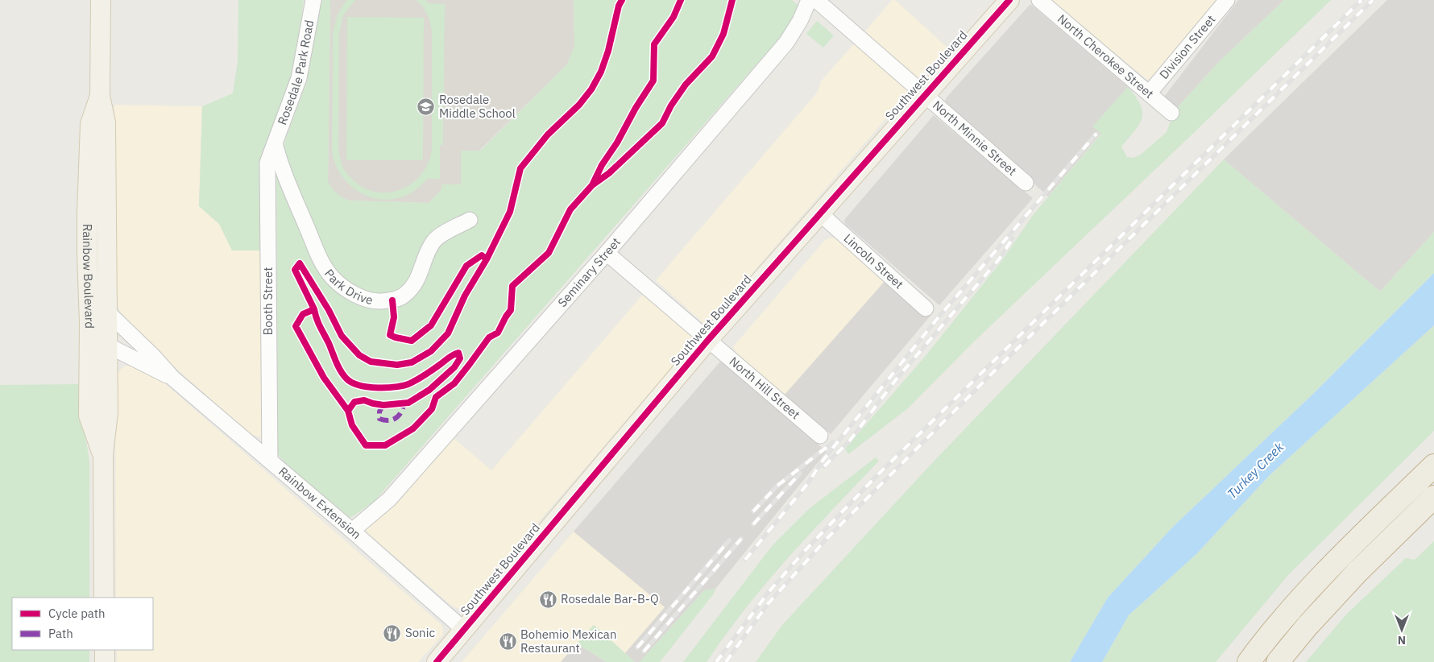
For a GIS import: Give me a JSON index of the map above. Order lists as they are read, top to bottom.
{
  "streets": {
    "main road": ["Southwest Boulevard", "Rainbow Boulevard"],
    "street": [
      "Division Street",
      "North Cherokee Street",
      "Rosedale Park Road",
      "North Minnie Street",
      "Lincoln Street",
      "Seminary Street",
      "Park Drive",
      "Booth Street",
      "North Hill Street",
      "Rainbow Extension"
    ]
  },
  "crossings": [
    ["Division Street", "North Cherokee Street"],
    ["Rosedale Park Road", "Park Drive"],
    ["Rosedale Park Road", "Booth Street"],
    ["Southwest Boulevard", "North Minnie Street"],
    ["Southwest Boulevard", "Lincoln Street"],
    ["Southwest Boulevard", "North Hill Street"],
    ["Southwest Boulevard", "Rainbow Extension"],
    ["Seminary Street", "North Hill Street"],
    ["Seminary Street", "Rainbow Extension"],
    ["Rainbow Boulevard", "Rainbow Extension"],
    ["Park Drive", "Booth Street"],
    ["Booth Street", "Rainbow Extension"]
  ],
  "water": ["Turkey Creek"],
  "places": {
    "school or university": ["Rosedale Middle School"],
    "restaurant": ["Rosedale Bar-B-Q", "Sonic", "Bohemio Mexican Restaurant"]
  },
  "legend": ["Cycle path", "Path"],
  "north": "bottom"
}
